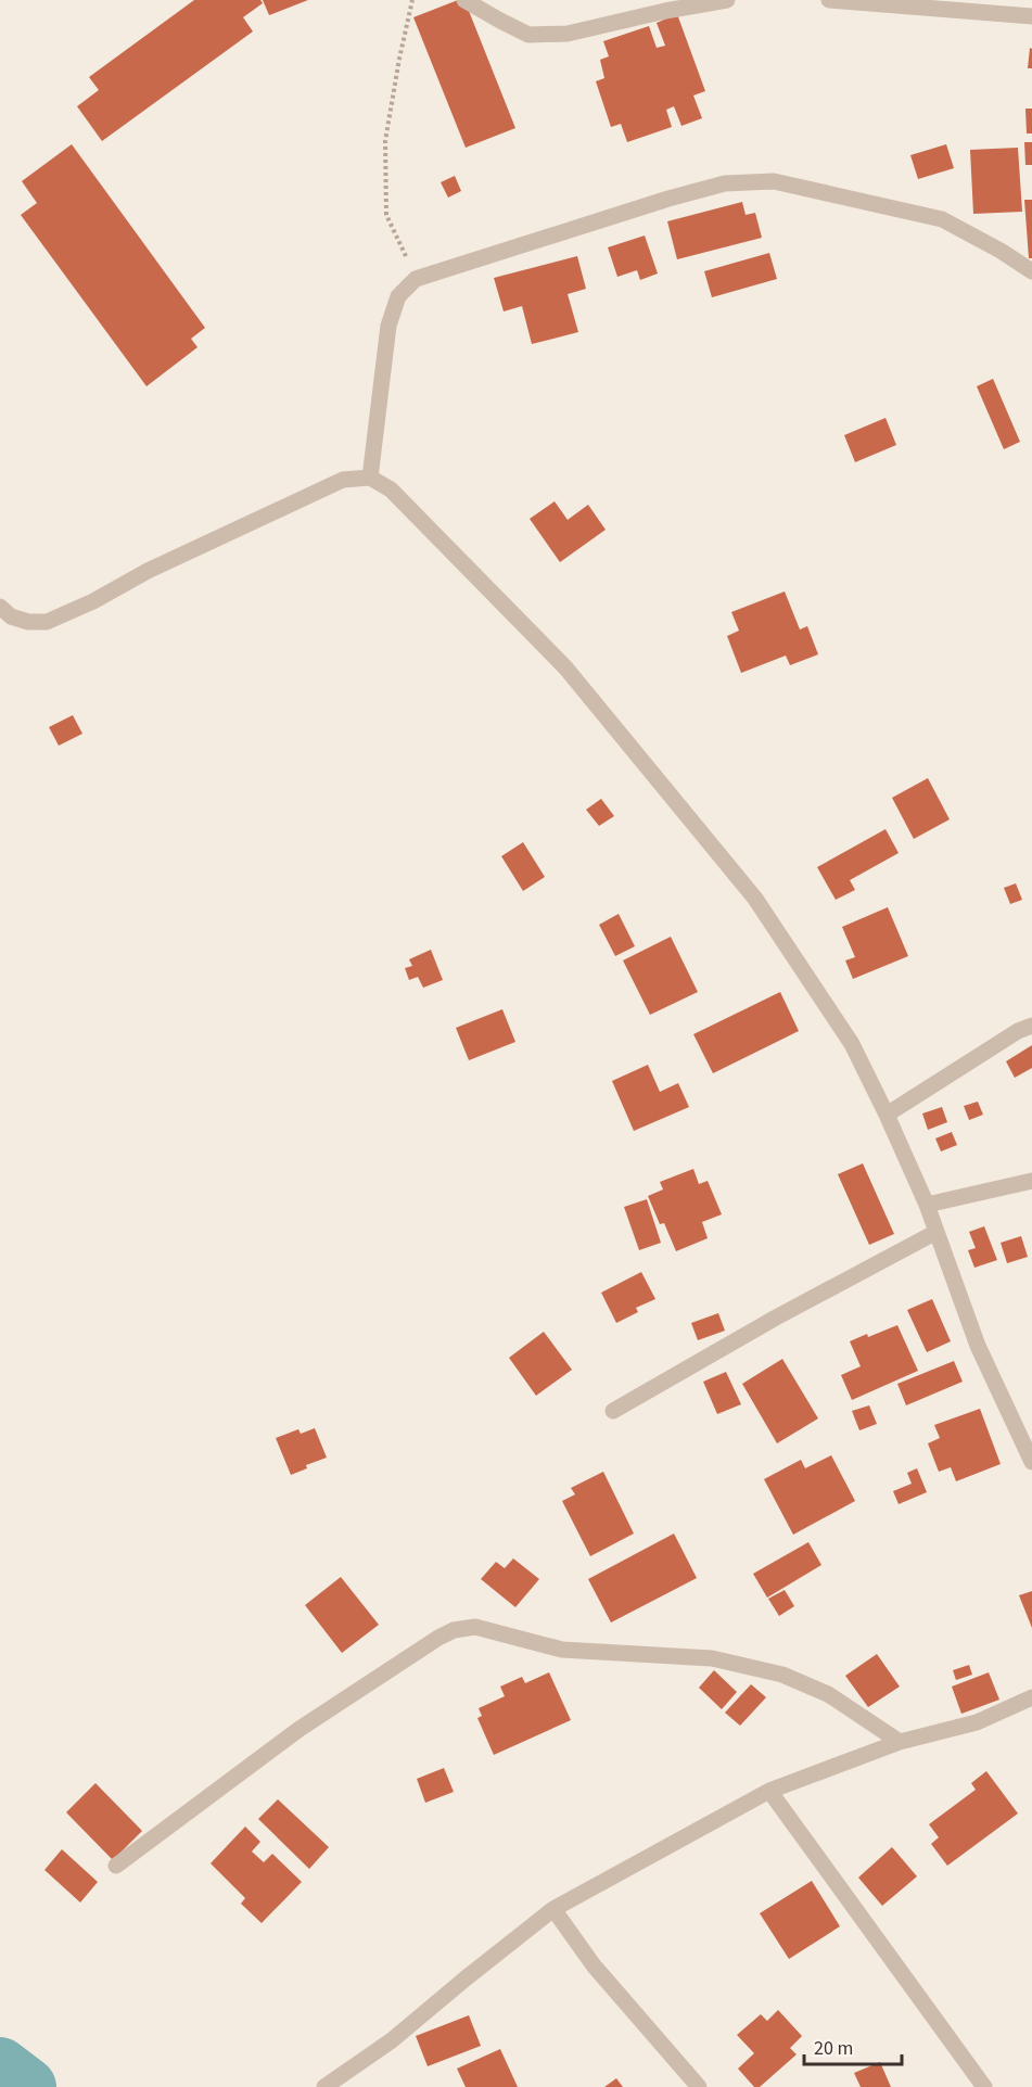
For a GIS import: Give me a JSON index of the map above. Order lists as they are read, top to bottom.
{
  "scale_bar": "20 m"
}
